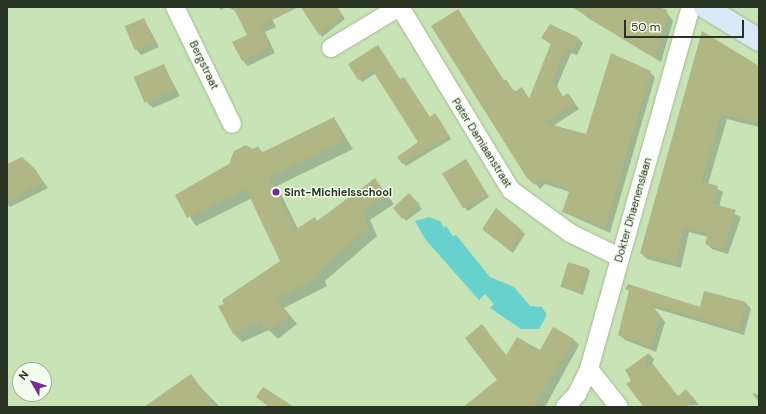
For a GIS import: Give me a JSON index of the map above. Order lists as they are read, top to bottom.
{
  "streets": {
    "street": ["Bergstraat", "Pater Damiaanstraat", "Dokter Dhaenenslaan"]
  },
  "crossings": [
    ["Pater Damiaanstraat", "Dokter Dhaenenslaan"]
  ],
  "places": ["Sint-Michielsschool"],
  "scale_bar": "50 m",
  "north": "top left"
}
